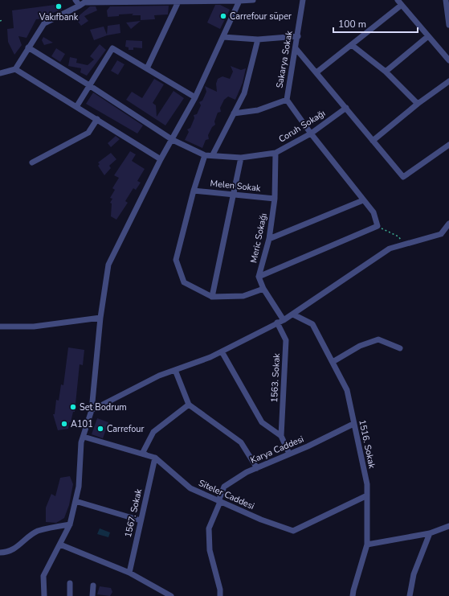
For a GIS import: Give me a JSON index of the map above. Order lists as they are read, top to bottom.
{
  "streets": {
    "street": [
      "Sakarya Sokak",
      "Coruh Sokağı",
      "Melen Sokak",
      "Meric Sokağı",
      "1563. Sokak",
      "1516. Sokak",
      "Karya Caddesi",
      "Siteler Caddesi",
      "1567. Sokak"
    ]
  },
  "crossings": [
    ["Sakarya Sokak", "Coruh Sokağı"],
    ["Coruh Sokağı", "Meric Sokağı"],
    ["Melen Sokak", "Meric Sokağı"],
    ["1516. Sokak", "Karya Caddesi"],
    ["1516. Sokak", "Siteler Caddesi"],
    ["Karya Caddesi", "Siteler Caddesi"],
    ["Siteler Caddesi", "1567. Sokak"]
  ],
  "places": [
    "Vakıfbank",
    "Carrefour süper",
    "Set Bodrum",
    "A101",
    "Carrefour"
  ],
  "scale_bar": "100 m"
}
